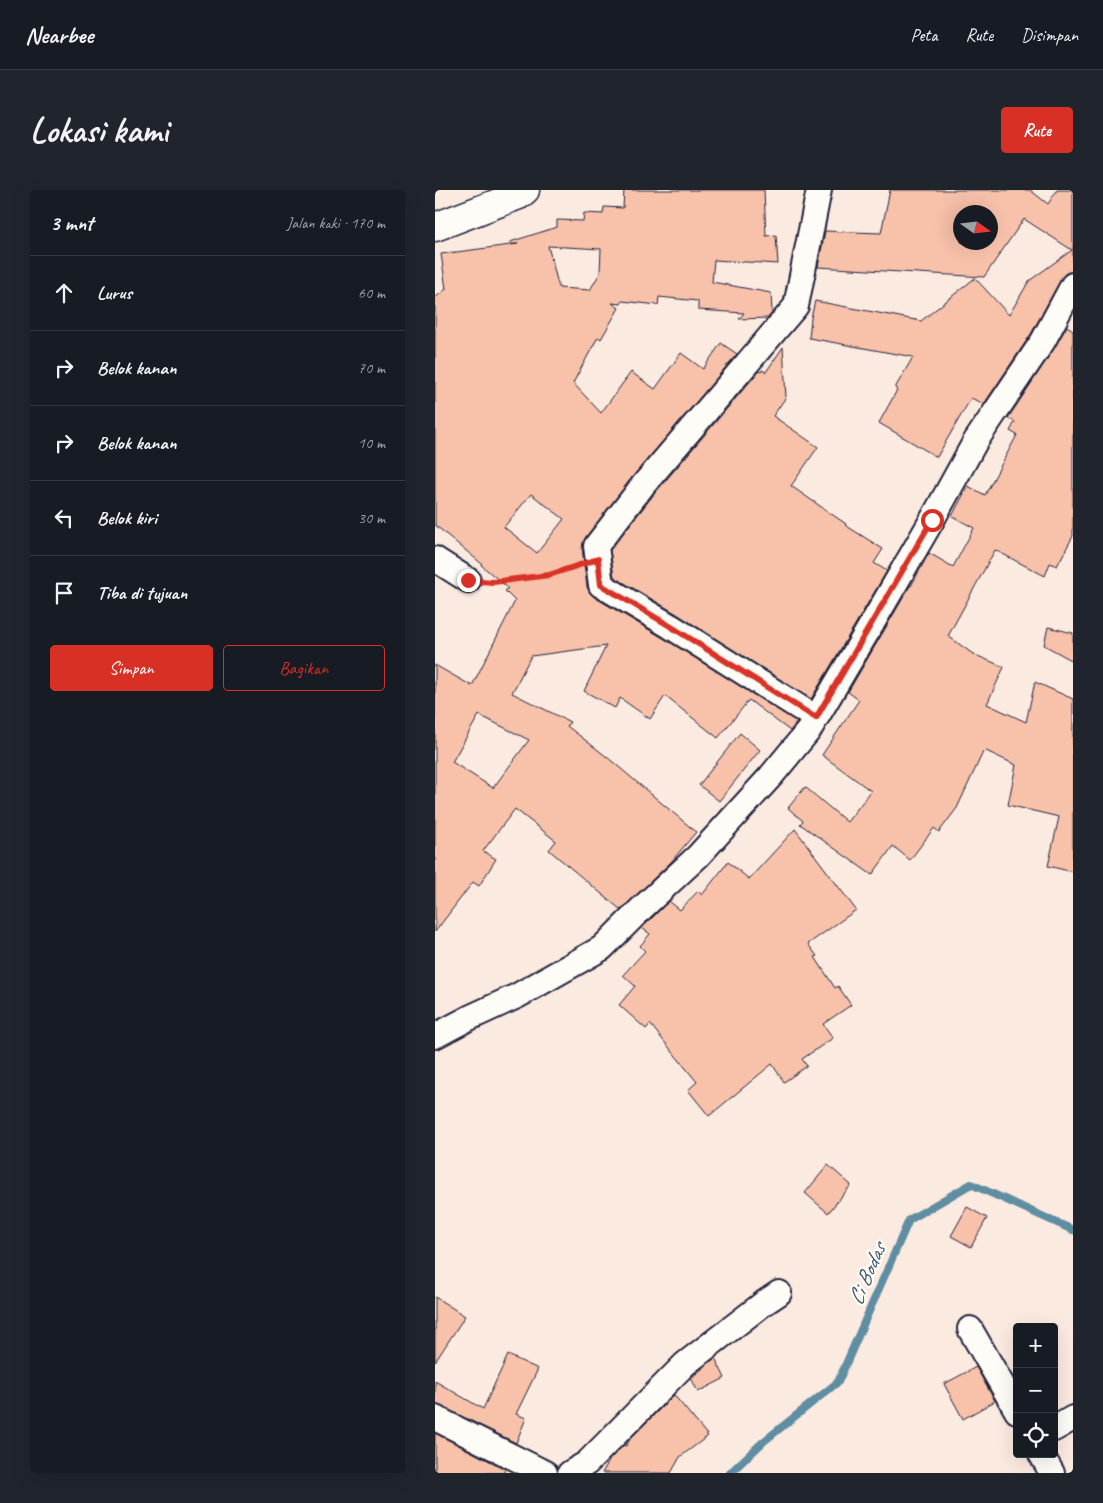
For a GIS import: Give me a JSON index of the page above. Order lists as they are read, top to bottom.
{
  "water": ["Ci Bodas"],
  "north": "right",
  "page": {
    "header": "Nearbee",
    "nav": ["Peta", "Rute", "Disimpan"],
    "buttons": [
      "Rute",
      ["Simpan", "Bagikan"]
    ],
    "title": "Lokasi kami",
    "heading": ["3 mnt", "Jalan kaki · 170 m"],
    "list": [
      ["Lurus", "60 m"],
      ["Belok kanan", "70 m"],
      ["Belok kanan", "10 m"],
      ["Belok kiri", "30 m"],
      "Tiba di tujuan"
    ],
    "map_buttons": ["+", "−"]
  }
}
